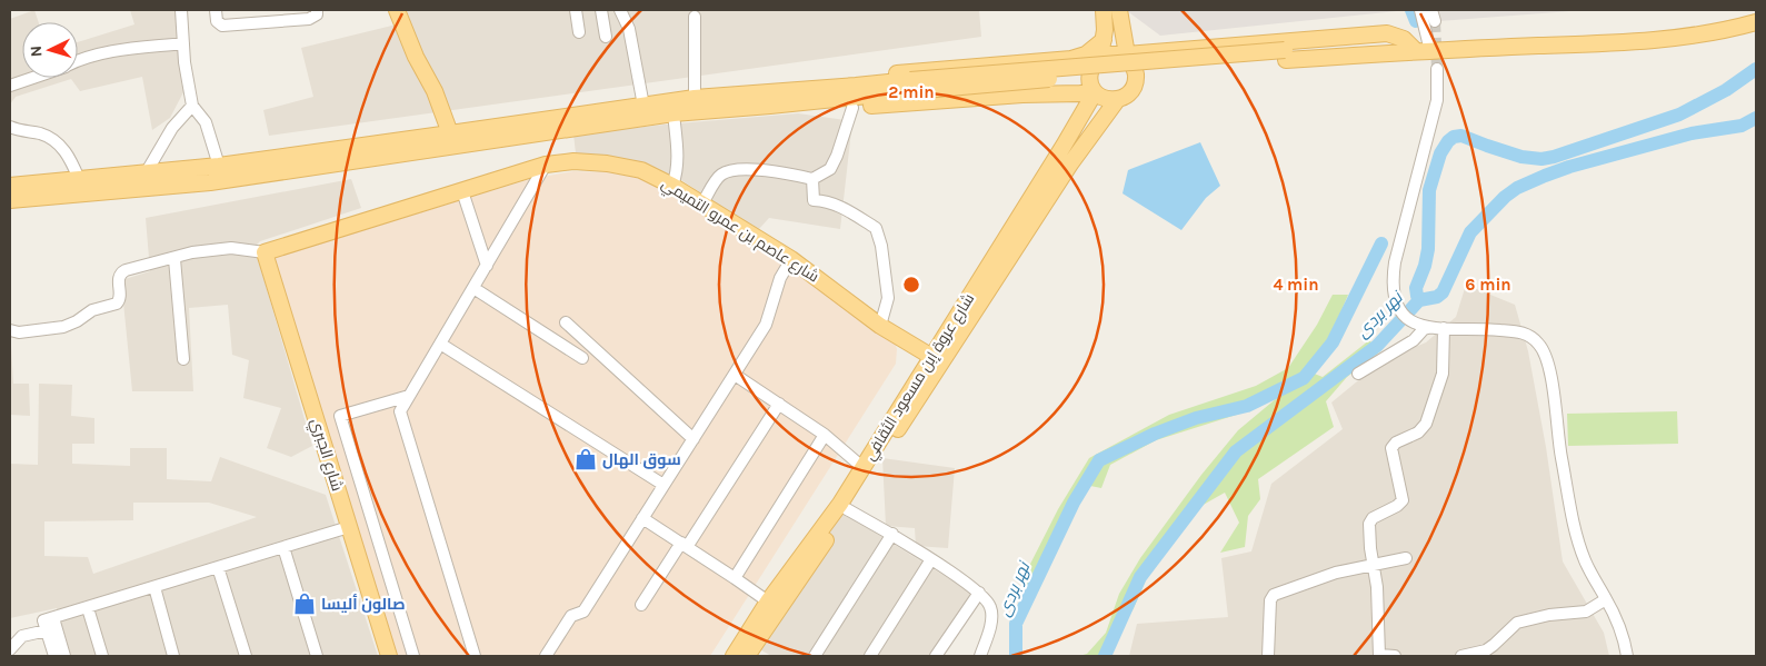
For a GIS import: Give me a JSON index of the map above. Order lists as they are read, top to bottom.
{
  "streets": {
    "main road": ["شارع عاصم بن عمرو التميمي", "شارع عروة إبن مسعود الثقافي", "شارع الجبري"]
  },
  "crossings": [
    ["شارع عاصم بن عمرو التميمي", "شارع عروة إبن مسعود الثقافي"],
    ["شارع عاصم بن عمرو التميمي", "شارع الجبري"]
  ],
  "water": ["نهر بردى"],
  "places": {
    "shop": ["سوق الهال", "صالون أليسا"]
  },
  "north": "left",
  "rings": ["2 min", "4 min", "6 min"]
}
